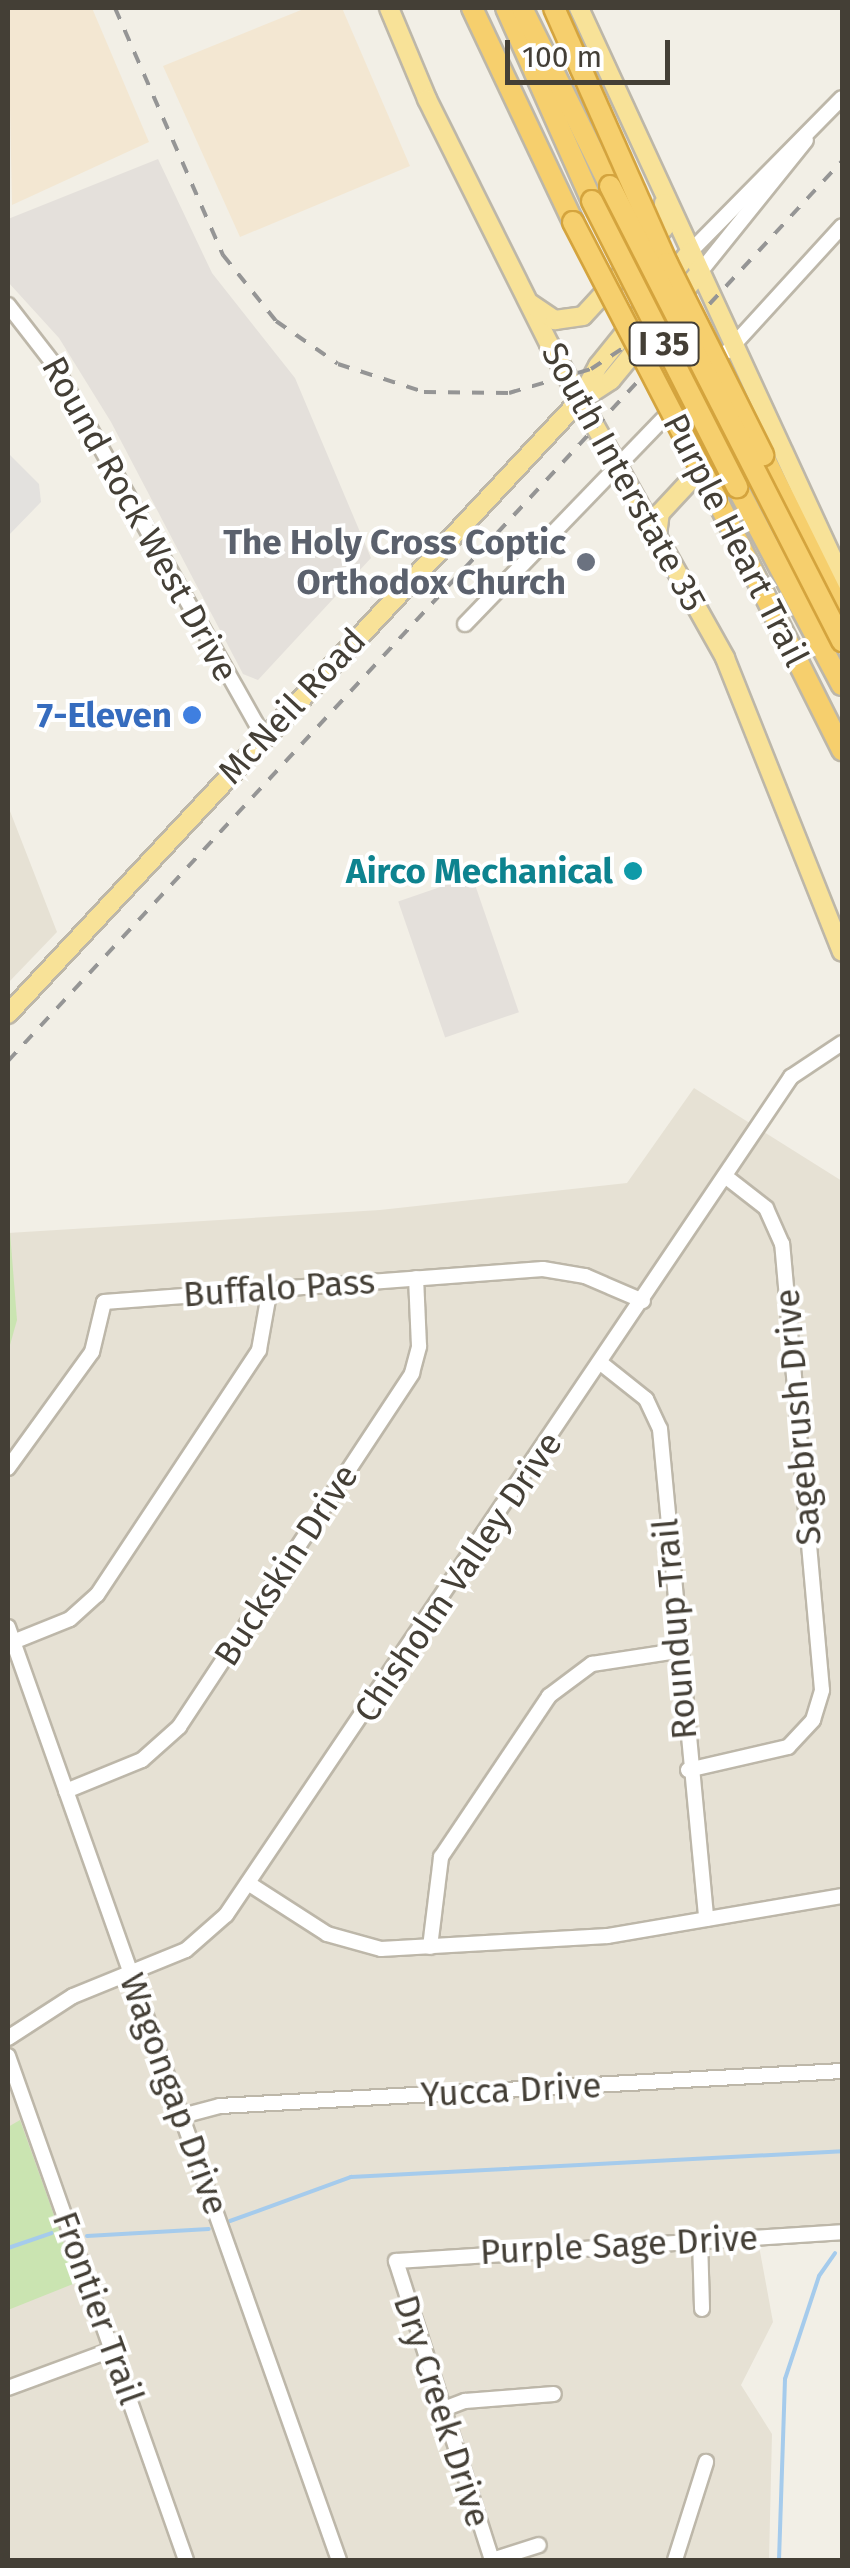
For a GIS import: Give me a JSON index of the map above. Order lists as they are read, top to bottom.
{
  "streets": {
    "highway": ["I 35", "Purple Heart Trail"],
    "main road": ["South Interstate 35", "McNeil Road"],
    "street": [
      "Round Rock West Drive",
      "Buffalo Pass",
      "Sagebrush Drive",
      "Buckskin Drive",
      "Chisholm Valley Drive",
      "Roundup Trail",
      "Yucca Drive",
      "Wagongap Drive",
      "Purple Sage Drive",
      "Frontier Trail",
      "Dry Creek Drive"
    ]
  },
  "crossings": [
    ["South Interstate 35", "McNeil Road"],
    ["Round Rock West Drive", "McNeil Road"],
    ["Buffalo Pass", "Buckskin Drive"],
    ["Buffalo Pass", "Chisholm Valley Drive"],
    ["Sagebrush Drive", "Chisholm Valley Drive"],
    ["Sagebrush Drive", "Roundup Trail"],
    ["Buckskin Drive", "Wagongap Drive"],
    ["Chisholm Valley Drive", "Roundup Trail"],
    ["Chisholm Valley Drive", "Wagongap Drive"],
    ["Yucca Drive", "Wagongap Drive"],
    ["Purple Sage Drive", "Dry Creek Drive"]
  ],
  "places": ["The Holy Cross Coptic Orthodox Church", "7-Eleven", "Airco Mechanical"],
  "scale_bar": "100 m"
}
